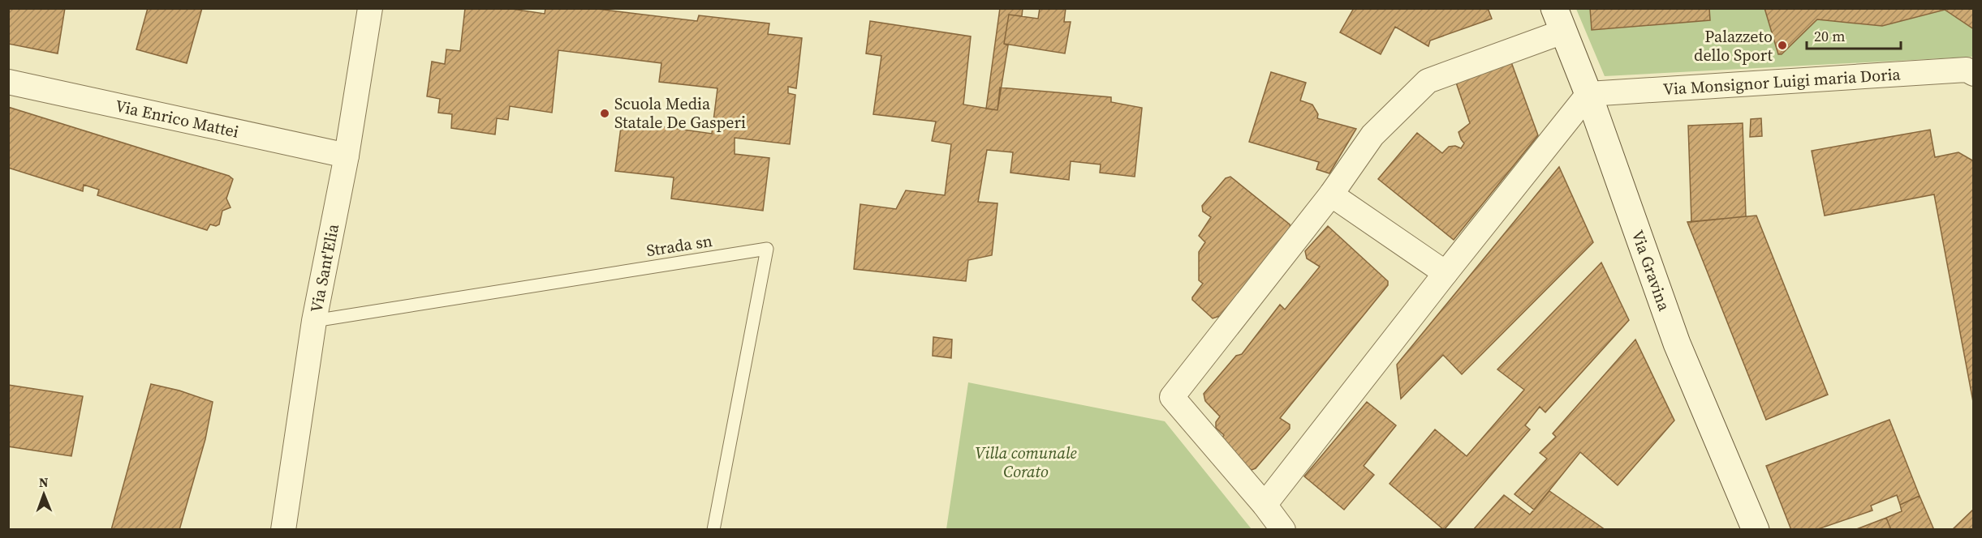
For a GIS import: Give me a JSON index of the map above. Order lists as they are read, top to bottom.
{
  "streets": {
    "main road": ["Via Gravina"],
    "street": ["Via Monsignor Luigi maria Doria", "Via Enrico Mattei", "Via Sant'Elia"],
    "lane": ["Strada sn"]
  },
  "crossings": [
    ["Via Monsignor Luigi maria Doria", "Via Gravina"],
    ["Via Enrico Mattei", "Via Sant'Elia"],
    ["Strada sn", "Via Sant'Elia"]
  ],
  "parks": ["Villa comunale Corato"],
  "places": ["Palazzeto dello Sport", "Scuola Media Statale De Gasperi"],
  "scale_bar": "20 m",
  "north": "top"
}
